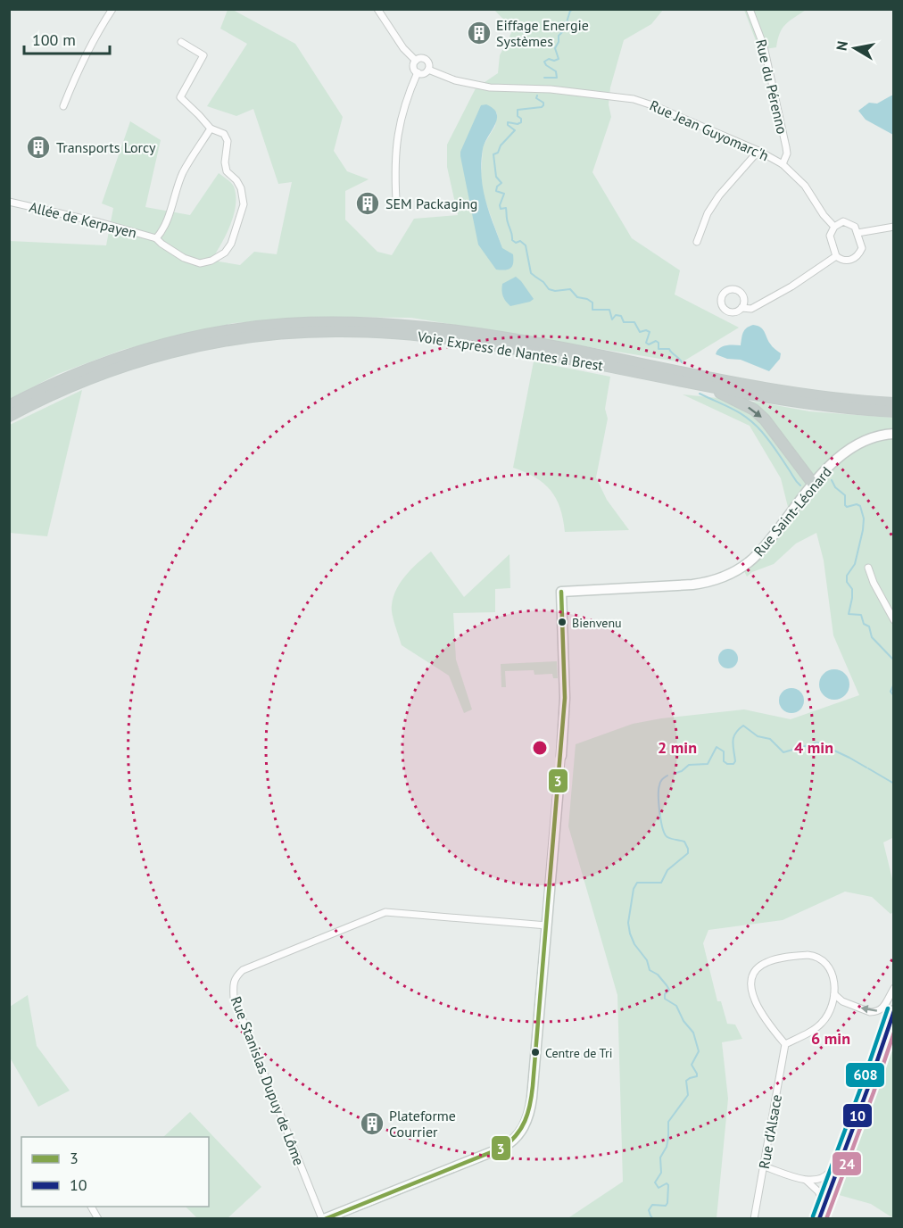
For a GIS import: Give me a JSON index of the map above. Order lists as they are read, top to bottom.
{
  "streets": {
    "highway": ["Voie Express de Nantes à Brest"],
    "main road": ["Rue Saint-Léonard"],
    "street": [
      "Rue du Pérenno",
      "Rue Jean Guyomarc'h",
      "Allée de Kerpayen",
      "Rue Stanislas Dupuy de Lôme",
      "Rue d'Alsace"
    ]
  },
  "crossings": [
    ["Rue du Pérenno", "Rue Jean Guyomarc'h"]
  ],
  "places": {
    "building": [
      "Eiffage Energie Systèmes",
      "Transports Lorcy",
      "SEM Packaging",
      "Plateforme Courrier"
    ],
    "other": ["Bienvenu", "Centre de Tri"]
  },
  "lines": [
    "transit line 3",
    "transit line 608",
    "transit line 10",
    "transit line 24"
  ],
  "legend": ["3", "10"],
  "scale_bar": "100 m",
  "north": "left",
  "rings": ["2 min", "4 min", "6 min"]
}
